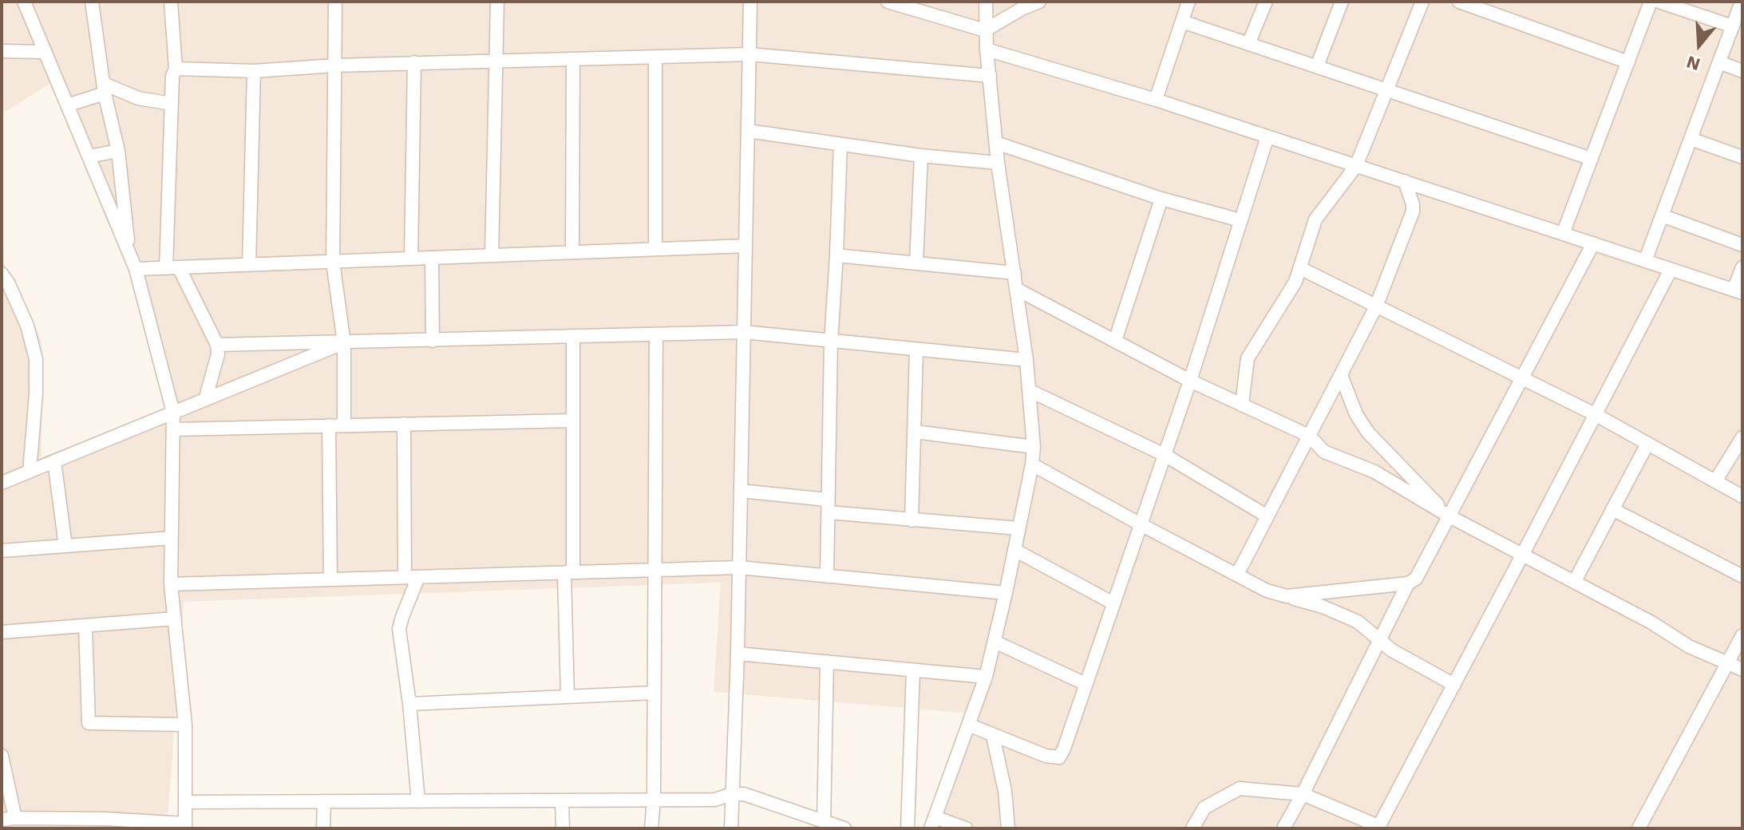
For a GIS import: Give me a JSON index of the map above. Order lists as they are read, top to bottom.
{
  "north": "bottom"
}
